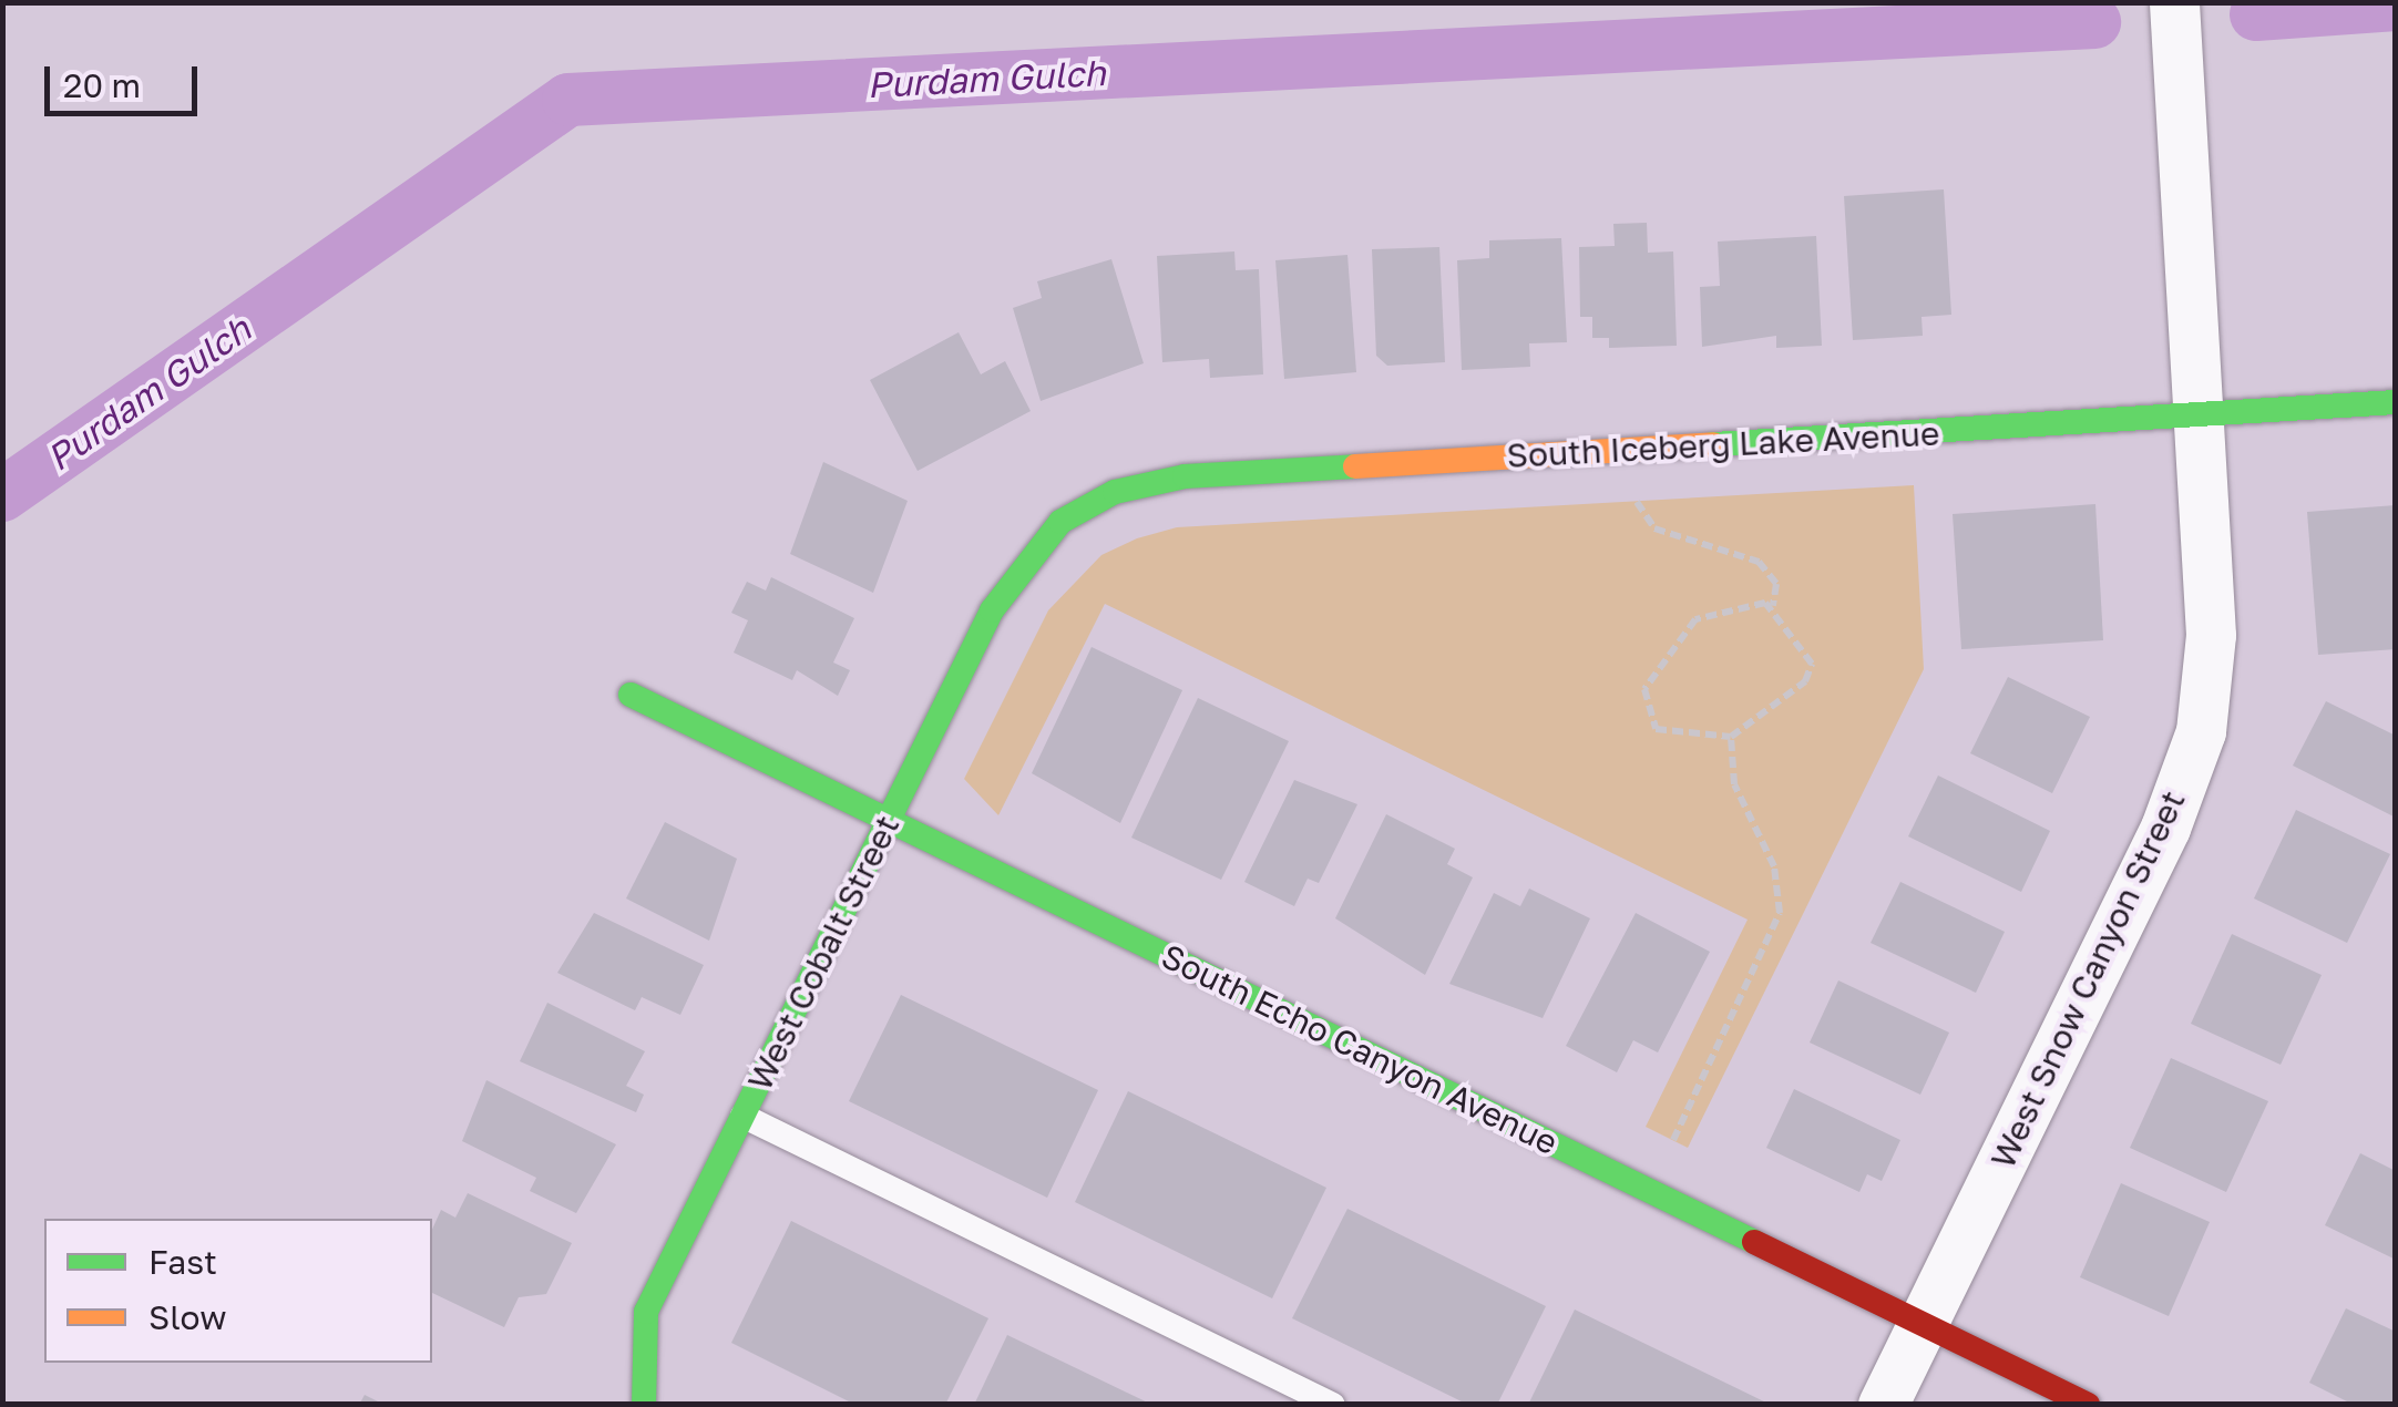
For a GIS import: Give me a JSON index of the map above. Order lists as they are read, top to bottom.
{
  "streets": {
    "street": [
      "South Iceberg Lake Avenue",
      "West Cobalt Street",
      "West Snow Canyon Street",
      "South Echo Canyon Avenue"
    ]
  },
  "crossings": [
    ["South Iceberg Lake Avenue", "West Cobalt Street"],
    ["South Iceberg Lake Avenue", "West Snow Canyon Street"],
    ["West Cobalt Street", "South Echo Canyon Avenue"],
    ["West Snow Canyon Street", "South Echo Canyon Avenue"]
  ],
  "water": ["Purdam Gulch"],
  "legend": ["Fast", "Slow"],
  "scale_bar": "20 m"
}
